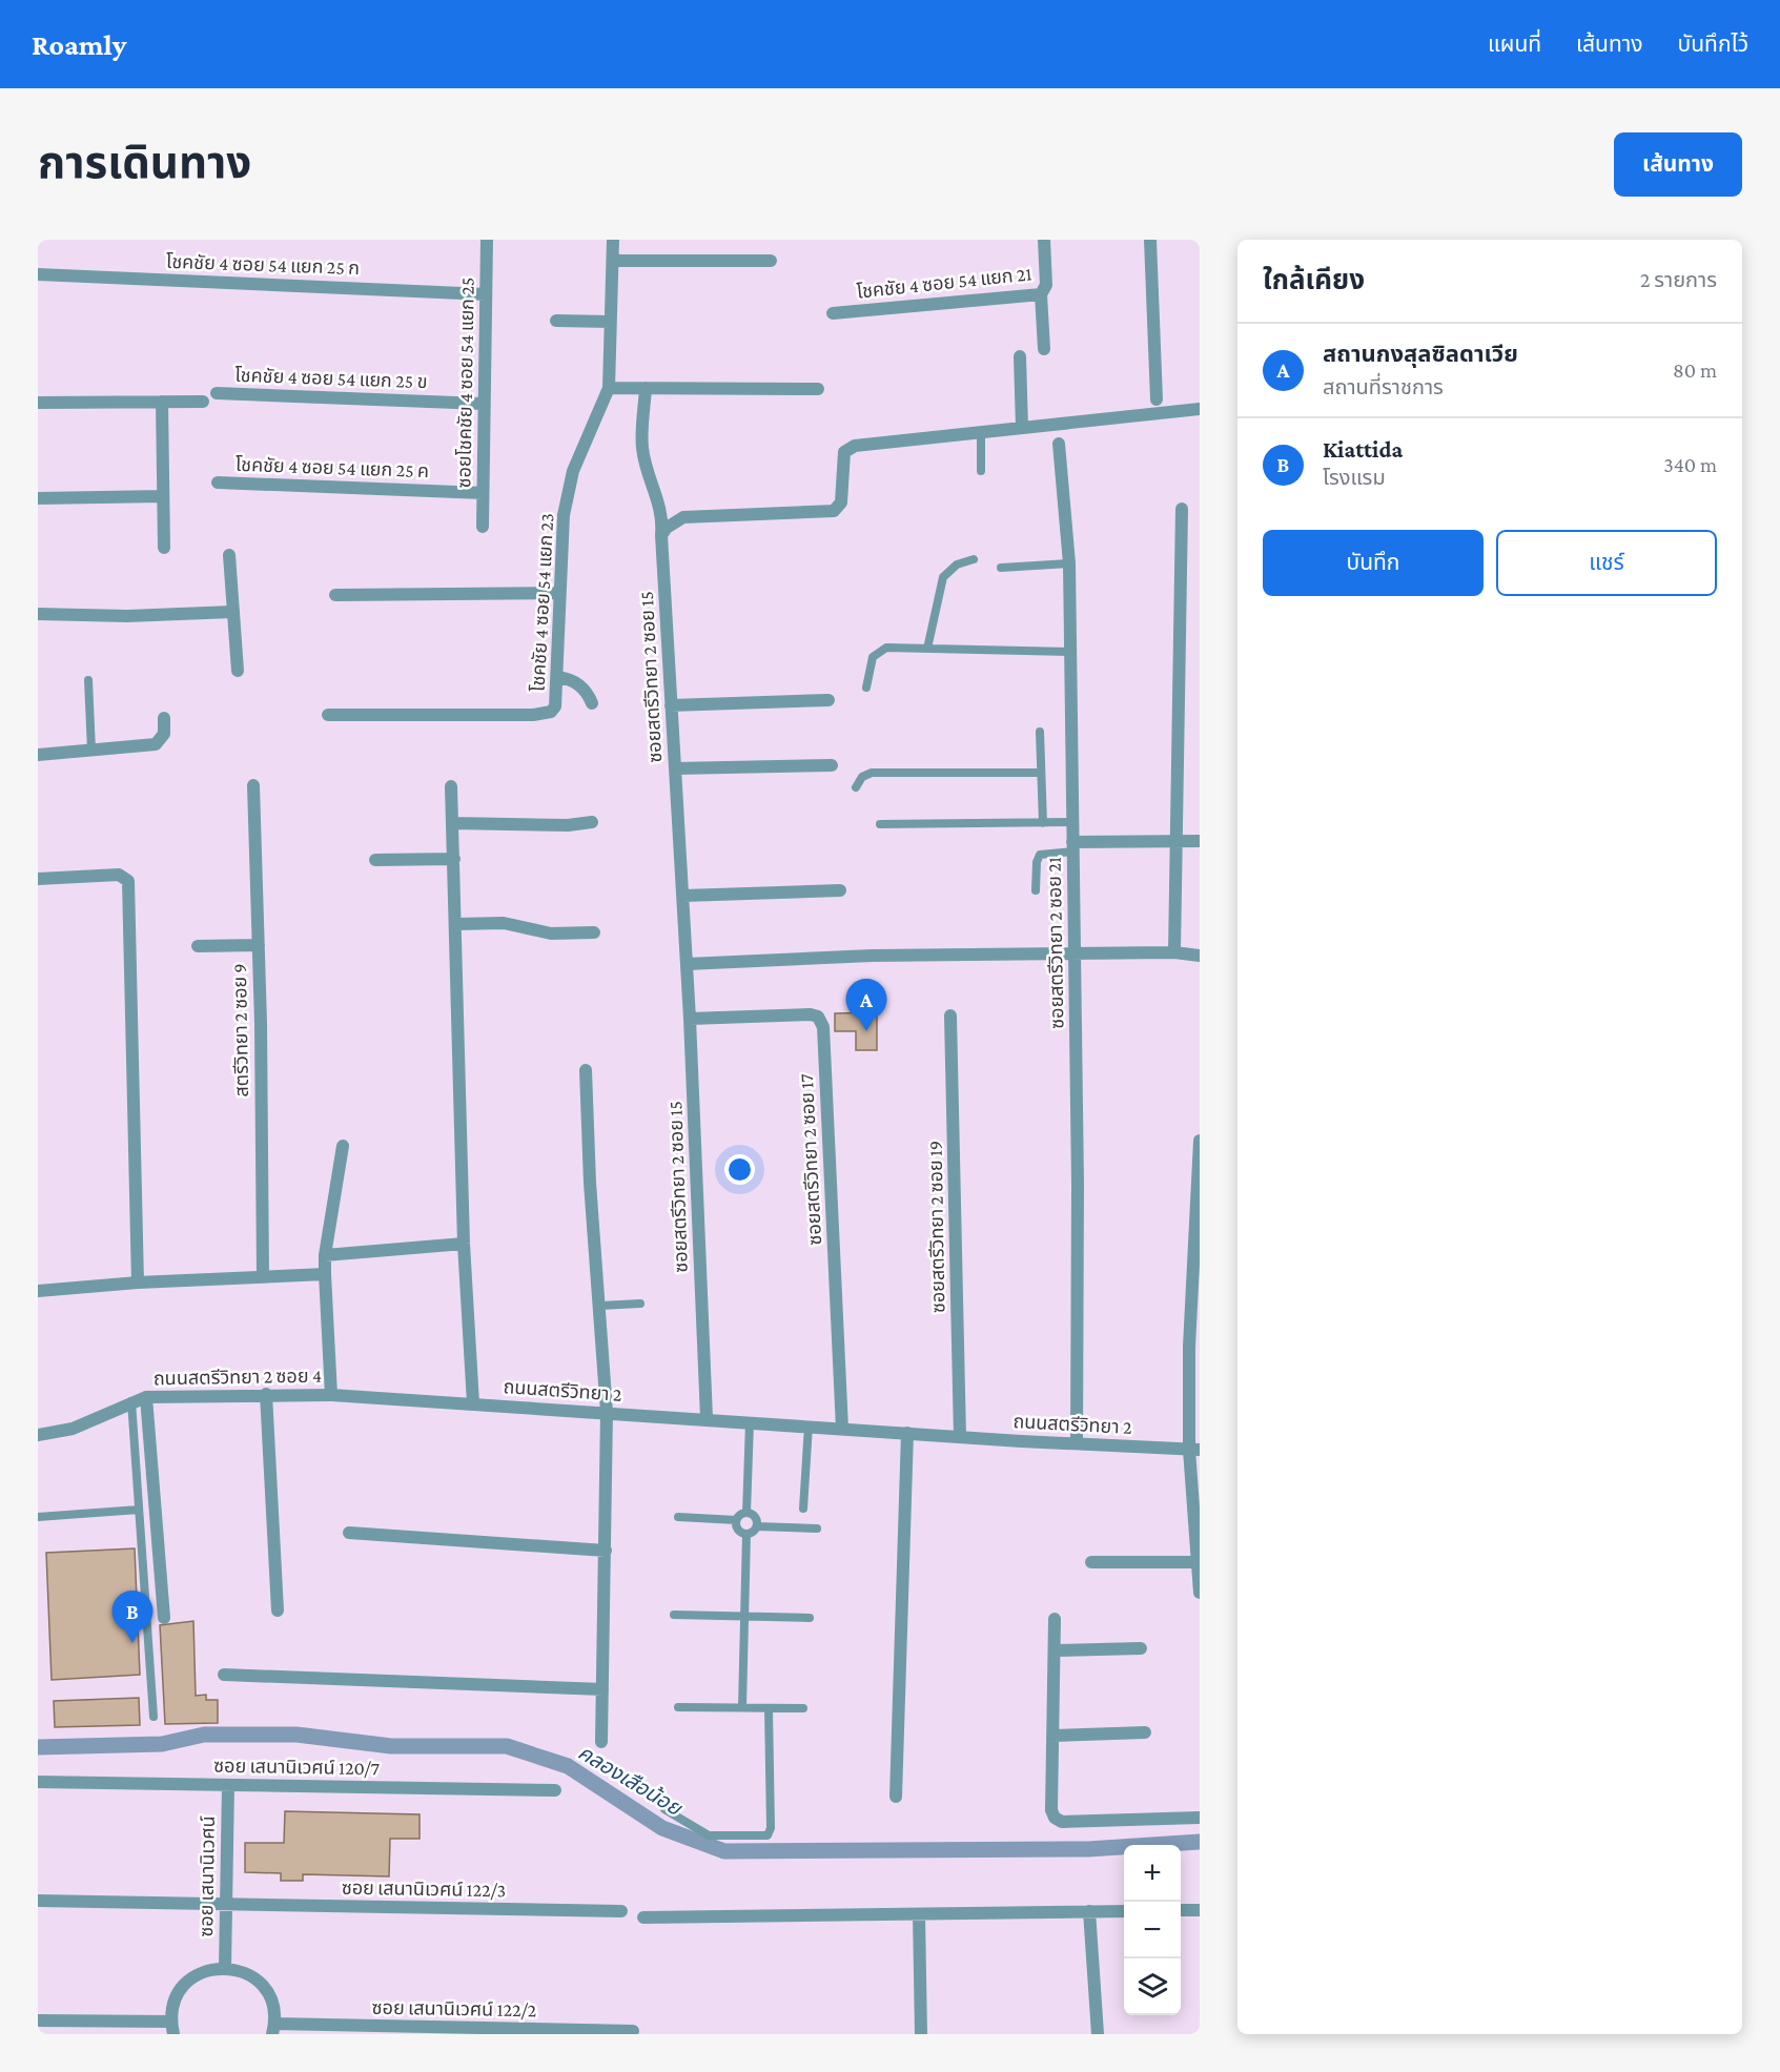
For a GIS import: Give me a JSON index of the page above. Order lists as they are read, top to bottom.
{
  "streets": {
    "street": [
      "โชคชัย 4 ซอย 54 แยก 25 ก",
      "โชคชัย 4 ซอย 54 แยก 21",
      "โชคชัย 4 ซอย 54 แยก 25 ข",
      "ซอยโชคชัย 4 ซอย 54 แยก 25",
      "โชคชัย 4 ซอย 54 แยก 25 ค",
      "โชคชัย 4 ซอย 54 แยก 23",
      "ซอยสตรีวิทยา 2 ซอย 15",
      "ซอยสตรีวิทยา 2 ซอย 21",
      "สตรีวิทยา 2 ซอย 9",
      "ซอยสตรีวิทยา 2 ซอย 17",
      "ซอยสตรีวิทยา 2 ซอย 19",
      "ถนนสตรีวิทยา 2 ซอย 4",
      "ถนนสตรีวิทยา 2",
      "ซอย เสนานิเวศน์ 120/7",
      "ซอย เสนานิเวศน์",
      "ซอย เสนานิเวศน์ 122/3",
      "ซอย เสนานิเวศน์ 122/2"
    ]
  },
  "crossings": [
    ["โชคชัย 4 ซอย 54 แยก 25 ก", "ซอยโชคชัย 4 ซอย 54 แยก 25"],
    ["โชคชัย 4 ซอย 54 แยก 25 ข", "ซอยโชคชัย 4 ซอย 54 แยก 25"],
    ["ซอยโชคชัย 4 ซอย 54 แยก 25", "โชคชัย 4 ซอย 54 แยก 25 ค"],
    ["ซอยสตรีวิทยา 2 ซอย 15", "ซอยสตรีวิทยา 2 ซอย 17"],
    ["ซอยสตรีวิทยา 2 ซอย 15", "ถนนสตรีวิทยา 2"],
    ["ซอยสตรีวิทยา 2 ซอย 21", "ถนนสตรีวิทยา 2"],
    ["ซอยสตรีวิทยา 2 ซอย 17", "ถนนสตรีวิทยา 2"],
    ["ซอยสตรีวิทยา 2 ซอย 19", "ถนนสตรีวิทยา 2"],
    ["ถนนสตรีวิทยา 2 ซอย 4", "ถนนสตรีวิทยา 2"],
    ["ซอย เสนานิเวศน์ 120/7", "ซอย เสนานิเวศน์"],
    ["ซอย เสนานิเวศน์", "ซอย เสนานิเวศน์ 122/3"]
  ],
  "water": ["คลองเสือน้อย"],
  "page": {
    "header": "Roamly",
    "nav": ["แผนที่", "เส้นทาง", "บันทึกไว้"],
    "title": "การเดินทาง",
    "buttons": [
      "เส้นทาง",
      ["บันทึก", "แชร์"]
    ],
    "heading": ["ใกล้เคียง", "2 รายการ"],
    "list": [
      {
        "mark": "A",
        "name": "สถานกงสุลซิลดาเวีย",
        "note": "สถานที่ราชการ",
        "value": "80 m"
      },
      {
        "mark": "B",
        "name": "Kiattida",
        "note": "โรงแรม",
        "value": "340 m"
      }
    ],
    "pins": ["A", "B"],
    "map_buttons": ["+", "−"]
  }
}
